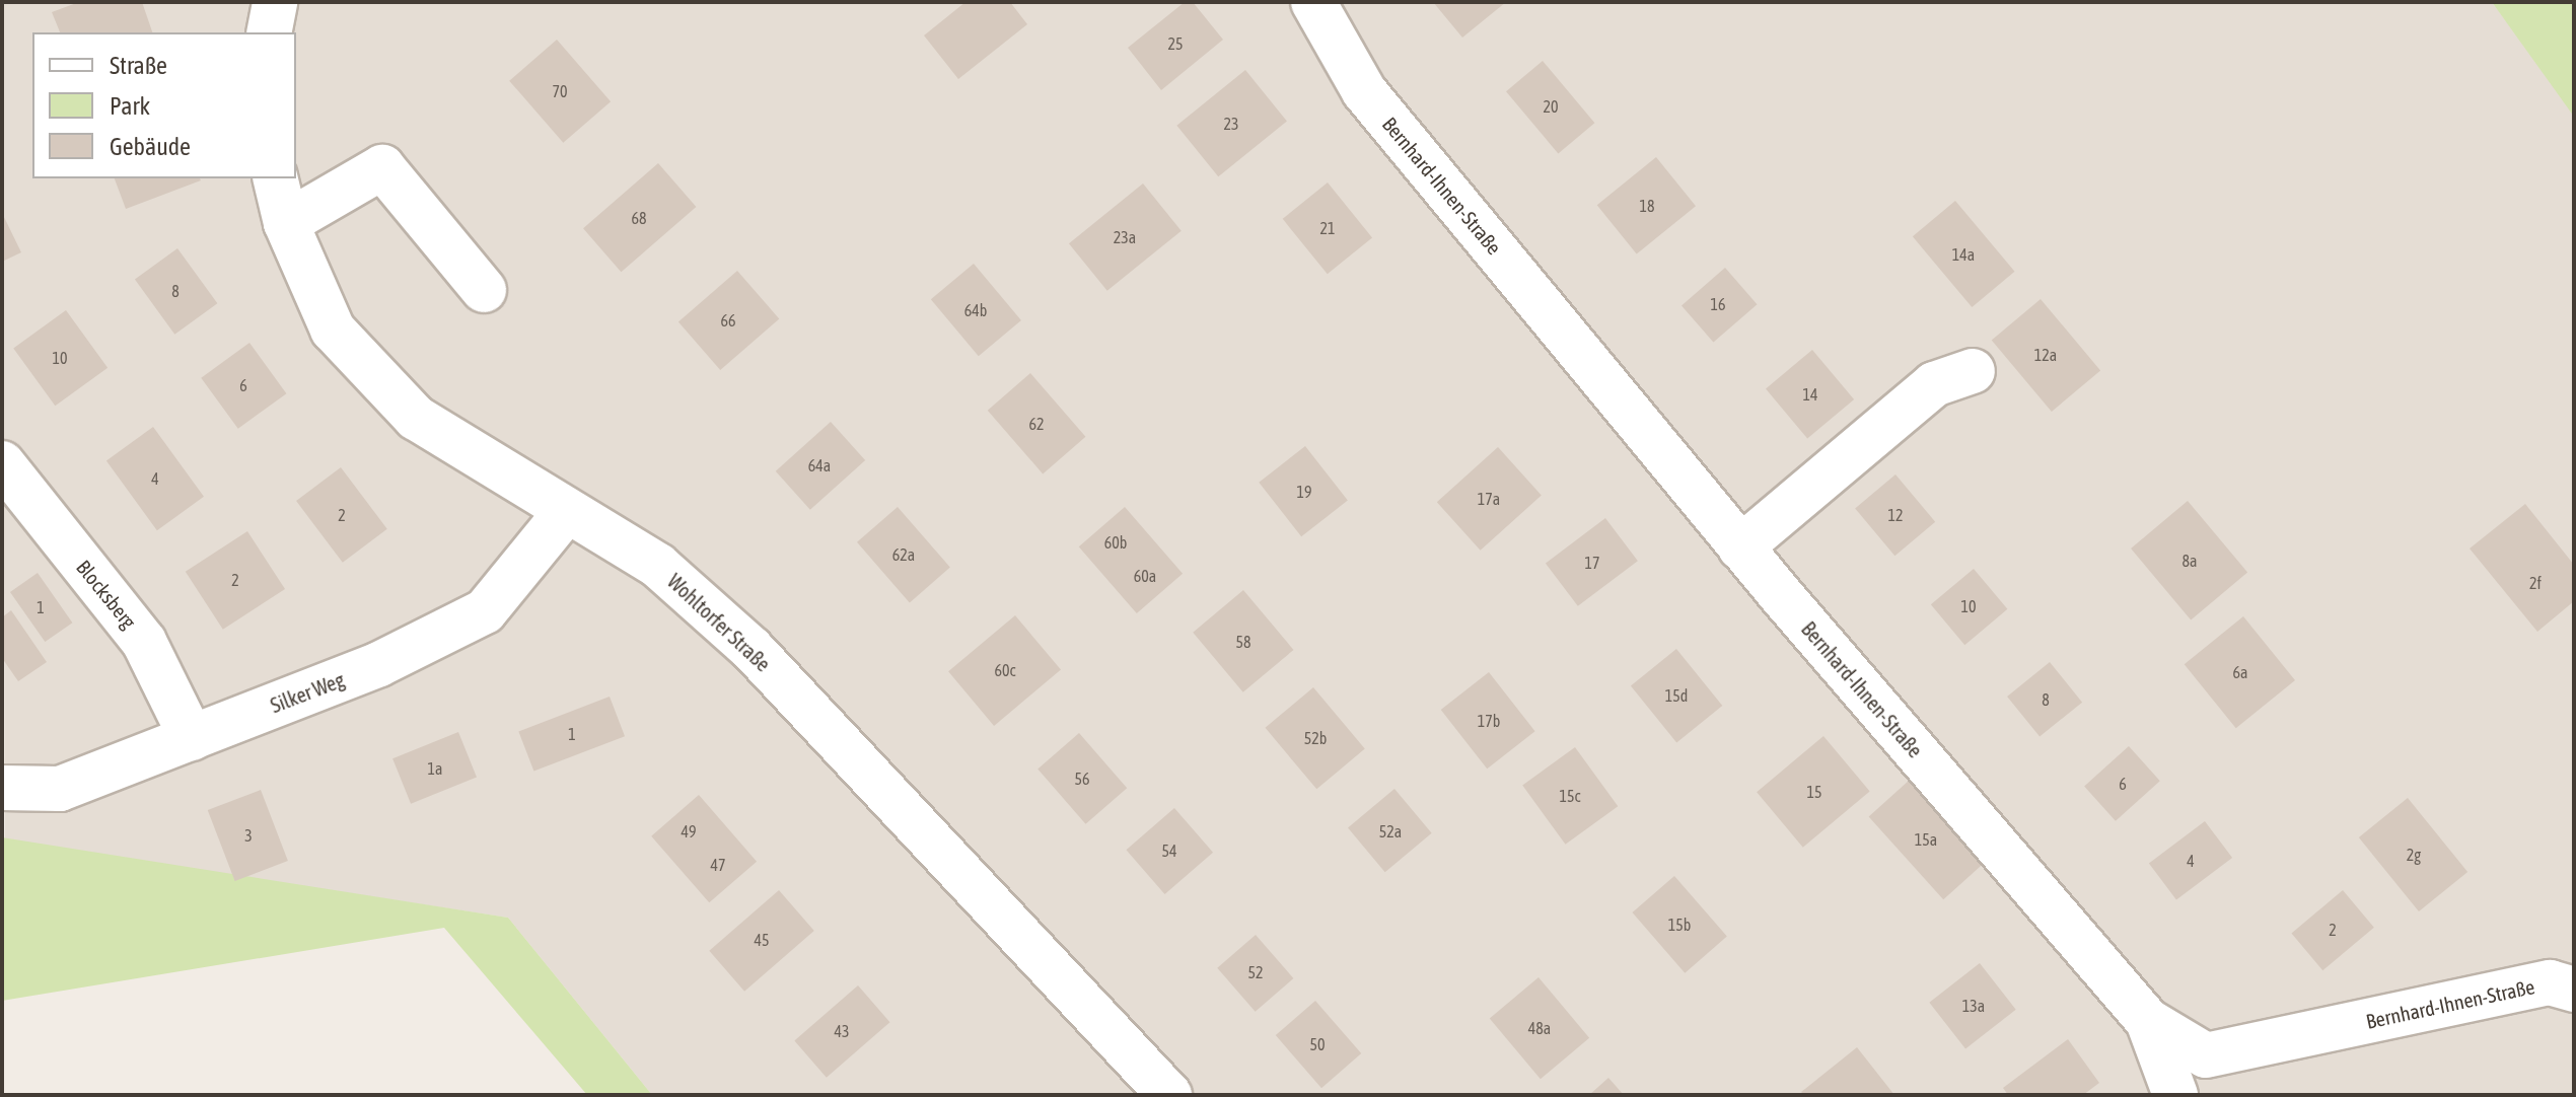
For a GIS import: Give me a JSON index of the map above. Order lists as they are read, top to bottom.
{
  "streets": {
    "street": [
      "Bernhard-Ihnen-Straße",
      "Blocksberg",
      "Wohltorfer Straße",
      "Silker Weg"
    ]
  },
  "crossings": [
    ["Blocksberg", "Silker Weg"],
    ["Wohltorfer Straße", "Silker Weg"]
  ],
  "house_numbers": [
    "25",
    "70",
    "20",
    "23",
    "18",
    "68",
    "21",
    "23a",
    "14a",
    "8",
    "16",
    "64b",
    "66",
    "12a",
    "10",
    "6",
    "14",
    "62",
    "64a",
    "4",
    "19",
    "17a",
    "2",
    "12",
    "60b",
    "62a",
    "8a",
    "17",
    "60a",
    "2",
    "2f",
    "10",
    "1",
    "58",
    "60c",
    "6a",
    "15d",
    "8",
    "17b",
    "1",
    "52b",
    "1a",
    "56",
    "6",
    "15",
    "15c",
    "49",
    "52a",
    "3",
    "15a",
    "54",
    "2g",
    "4",
    "47",
    "15b",
    "2",
    "45",
    "52",
    "13a",
    "48a",
    "43",
    "50"
  ],
  "legend": ["Straße", "Park", "Gebäude"]
}
